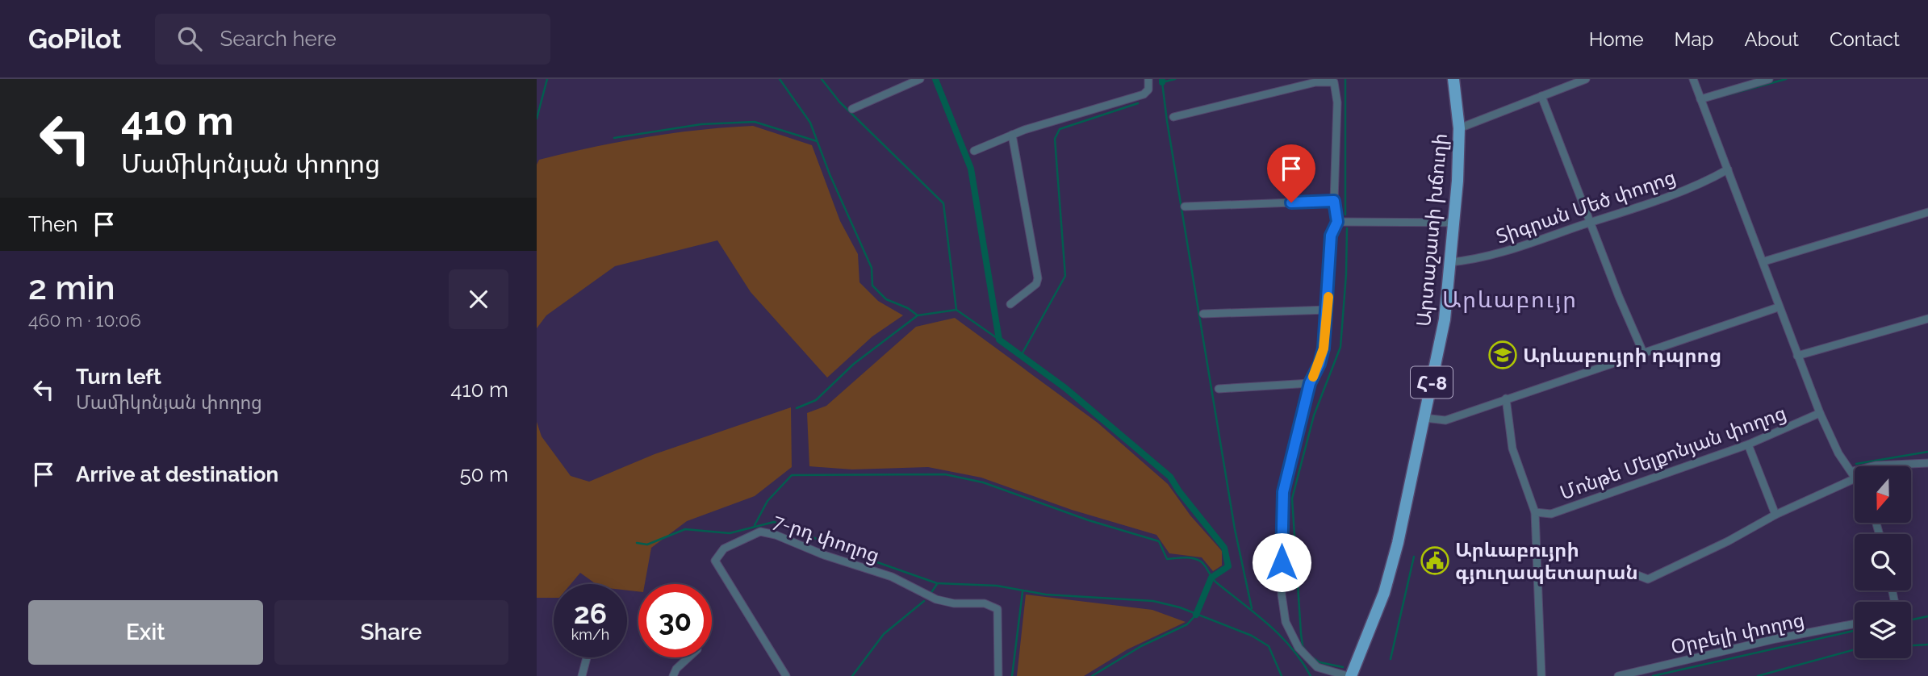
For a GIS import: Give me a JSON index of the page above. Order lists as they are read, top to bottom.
{
  "streets": {
    "main road": ["Արտաշատի խճուղի", "Հ-8"],
    "street": [
      "Տիգրան Մեծ փողոց",
      "Մոնթե Մելքոնյան փողոց",
      "7-րդ փողոց",
      "Օրբելի փողոց"
    ]
  },
  "crossings": [
    ["Տիգրան Մեծ փողոց", "Արտաշատի խճուղի"]
  ],
  "districts": ["Արևաբույր"],
  "places": {
    "school or university": ["Արևաբույրի դպրոց"],
    "public building": ["Արևաբույրի գյուղապետարան"]
  },
  "north": "bottom",
  "page": {
    "header": "GoPilot",
    "search": "Search here",
    "nav": [
      "Home",
      "Map",
      "About",
      "Contact"
    ],
    "turn": ["410 m", "Մամիկոնյան փողոց"],
    "then": "Then",
    "heading": ["2 min", "460 m · 10:06"],
    "list": [
      {
        "name": "Turn left",
        "note": "Մամիկոնյան փողոց",
        "value": "410 m"
      },
      {
        "name": "Arrive at destination",
        "value": "50 m"
      }
    ],
    "speed": "26 km/h",
    "limit": "30",
    "buttons": ["Exit", "Share"]
  }
}
